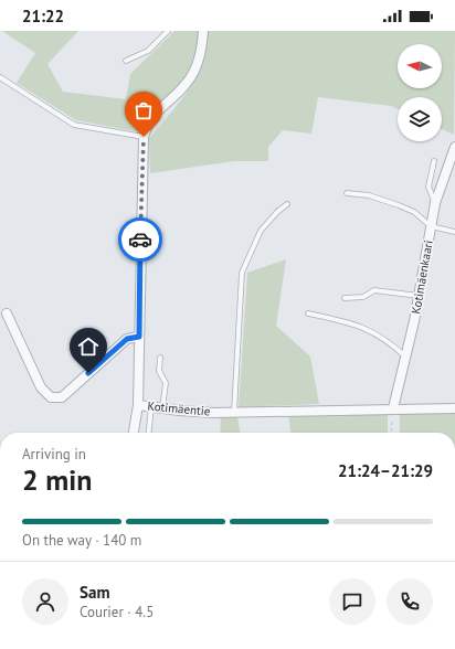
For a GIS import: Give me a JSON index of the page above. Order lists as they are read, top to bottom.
{
  "streets": {
    "street": ["Kotimäenkaari", "Kotimäentie"]
  },
  "crossings": [
    ["Kotimäenkaari", "Kotimäentie"]
  ],
  "north": "left",
  "page": {
    "status": "21:22",
    "heading": ["2 min", "Arriving in", "21:24–21:29"],
    "panel": ["Sam", "Courier · 4.5"],
    "bar": "On the way · 140 m"
  }
}
